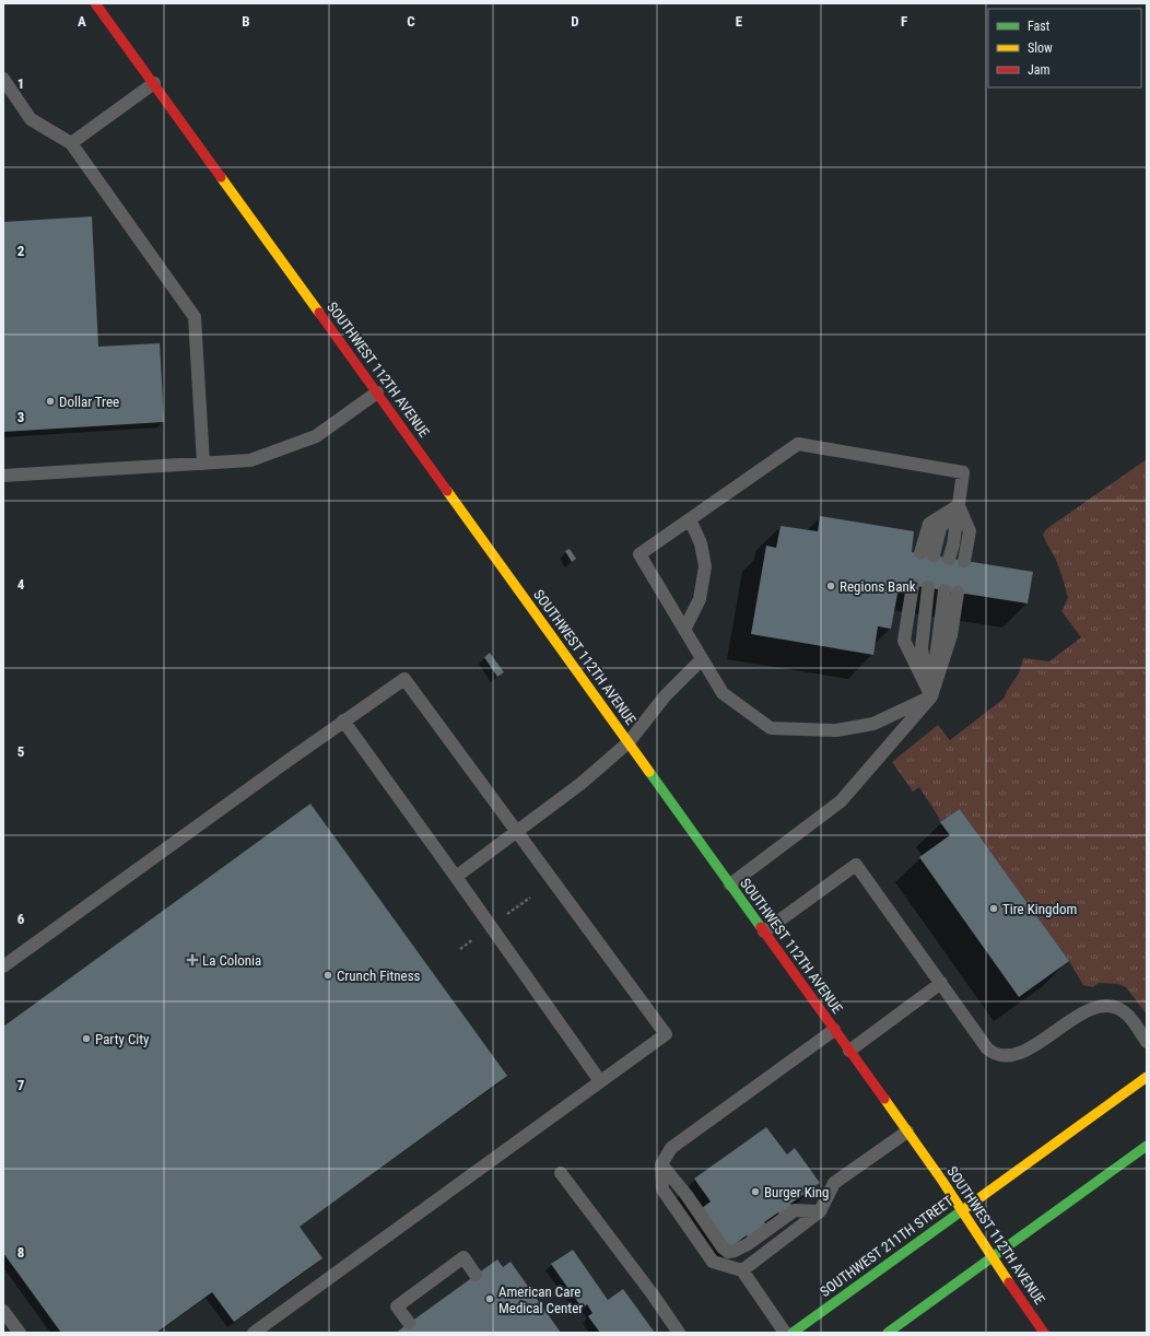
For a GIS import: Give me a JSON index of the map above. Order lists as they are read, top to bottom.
{
  "streets": {
    "main road": ["SOUTHWEST 112TH AVENUE", "SOUTHWEST 211TH STREET"]
  },
  "crossings": [
    ["SOUTHWEST 112TH AVENUE", "SOUTHWEST 211TH STREET"]
  ],
  "places": {
    "other": [
      "Dollar Tree",
      "Regions Bank",
      "Tire Kingdom",
      "Crunch Fitness",
      "Party City",
      "Burger King",
      "American Care Medical Center"
    ],
    "health": ["La Colonia"]
  },
  "legend": ["Fast", "Slow", "Jam"],
  "grid": {
    "columns": [
      "A",
      "B",
      "C",
      "D",
      "E",
      "F"
    ],
    "rows": [
      "1",
      "2",
      "3",
      "4",
      "5",
      "6",
      "7",
      "8"
    ]
  }
}
